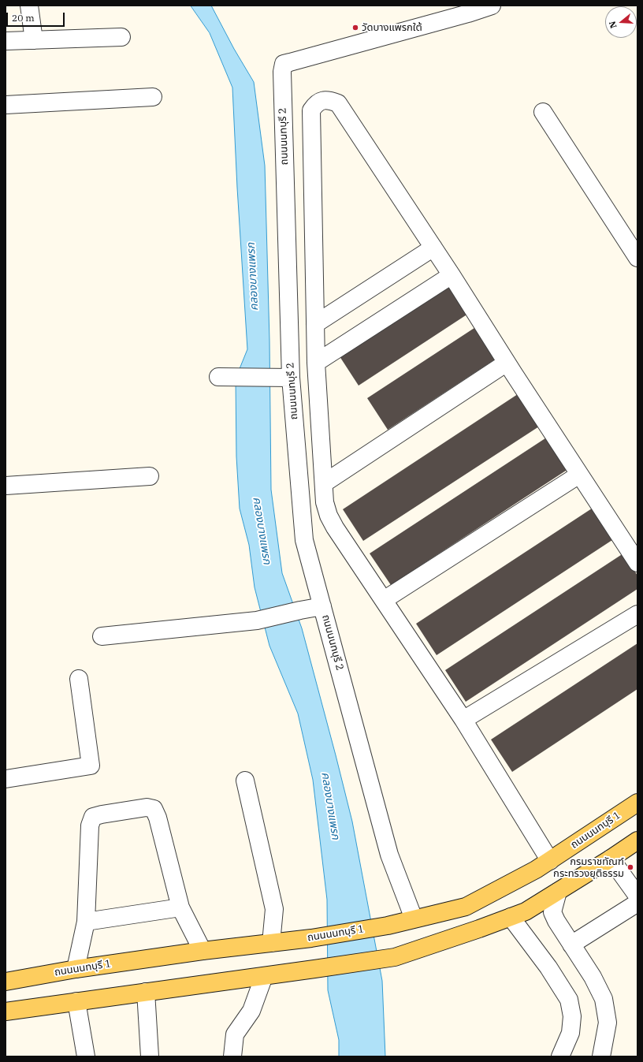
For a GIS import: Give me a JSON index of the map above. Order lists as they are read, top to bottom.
{
  "streets": {
    "main road": ["ถนนนนทบุรี 1"],
    "street": ["ถนนนนทบุรี 2"]
  },
  "crossings": [
    ["ถนนนนทบุรี 2", "ถนนนนทบุรี 1"]
  ],
  "water": ["คลองบางแพรก"],
  "places": ["วัดบางแพรกใต้", "กรมราชทัณฑ์ กระทรวงยุติธรรม"],
  "scale_bar": "20 m",
  "north": "left"
}
